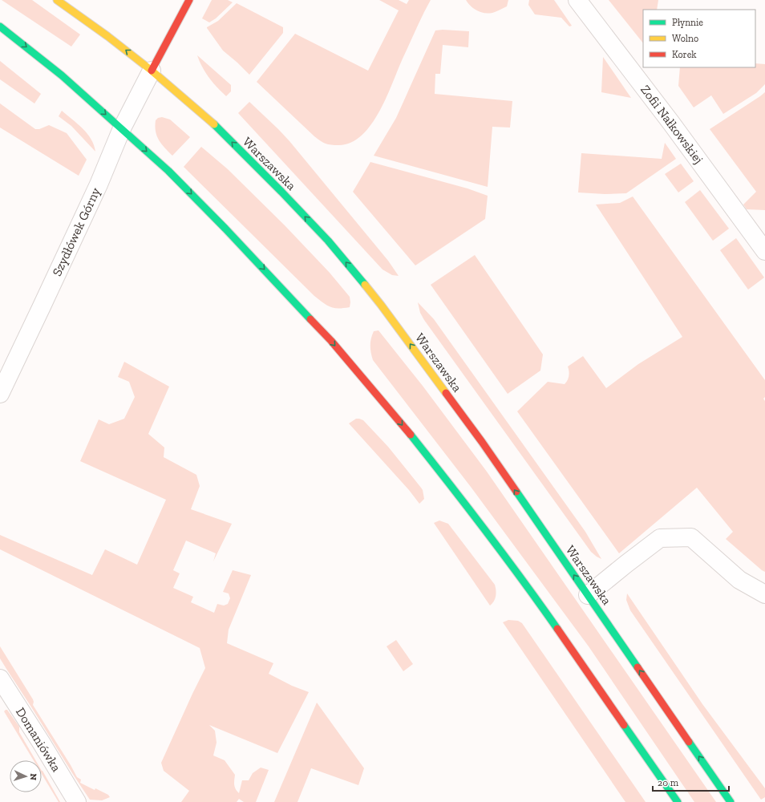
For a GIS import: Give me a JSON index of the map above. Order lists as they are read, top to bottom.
{
  "streets": {
    "main road": ["Warszawska"],
    "street": ["Zofii Nałkowskiej", "Szydłówek Górny", "Domaniówka"]
  },
  "crossings": [
    ["Warszawska", "Szydłówek Górny"]
  ],
  "legend": ["Płynnie", "Wolno", "Korek"],
  "scale_bar": "20 m",
  "north": "right"
}
